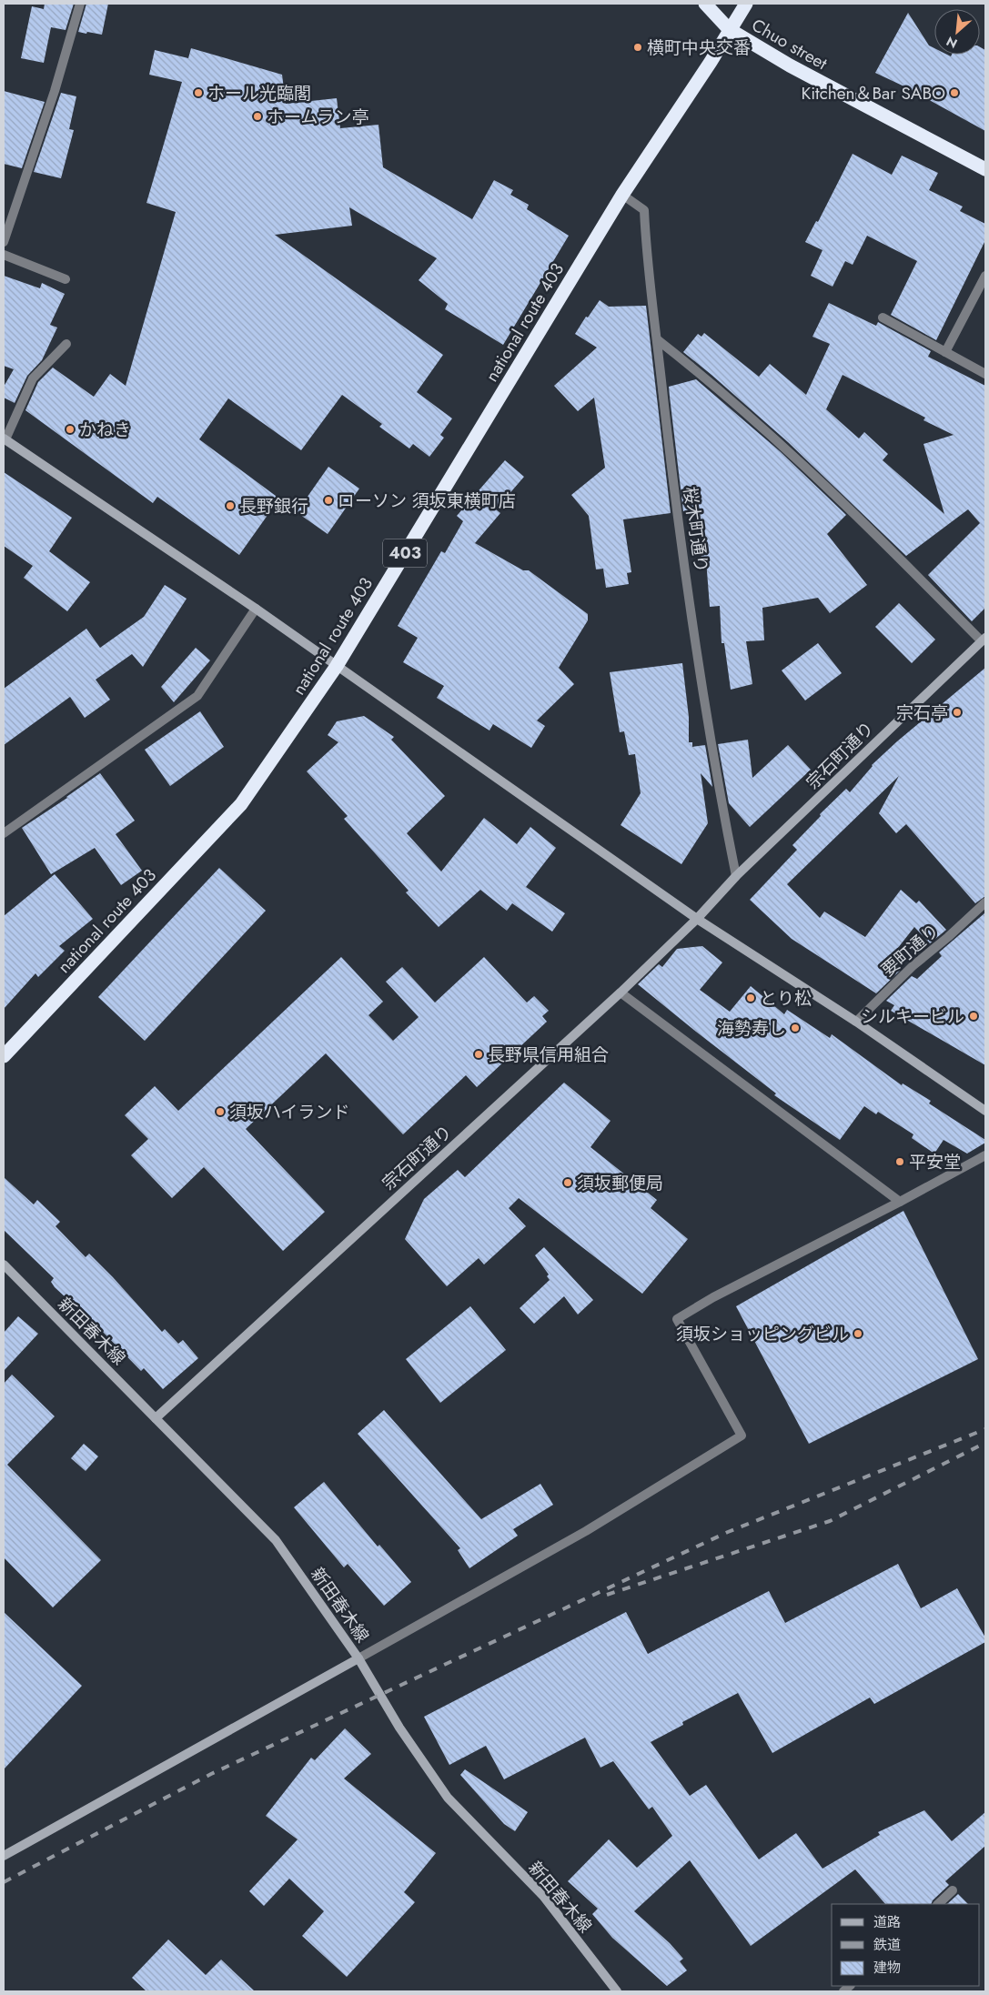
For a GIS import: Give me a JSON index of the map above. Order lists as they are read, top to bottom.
{
  "streets": {
    "highway": ["Chuo street", "national route 403", "403"],
    "main road": ["宗石町通り", "新田春木線"],
    "street": ["桜木町通り", "要町通り"]
  },
  "crossings": [
    ["Chuo street", "national route 403"],
    ["national route 403", "桜木町通り"],
    ["桜木町通り", "宗石町通り"],
    ["宗石町通り", "新田春木線"]
  ],
  "places": [
    "横町中央交番",
    "ホール光臨閣",
    "Kitchen＆Bar SABO",
    "ホームラン亭",
    "かねき",
    "ローソン 須坂東横町店",
    "長野銀行",
    "宗石亭",
    "とり松",
    "シルキービル",
    "海勢寿し",
    "長野県信用組合",
    "須坂ハイランド",
    "平安堂",
    "須坂郵便局",
    "須坂ショッピングビル"
  ],
  "legend": ["道路", "鉄道", "建物"],
  "north": "bottom left"
}
